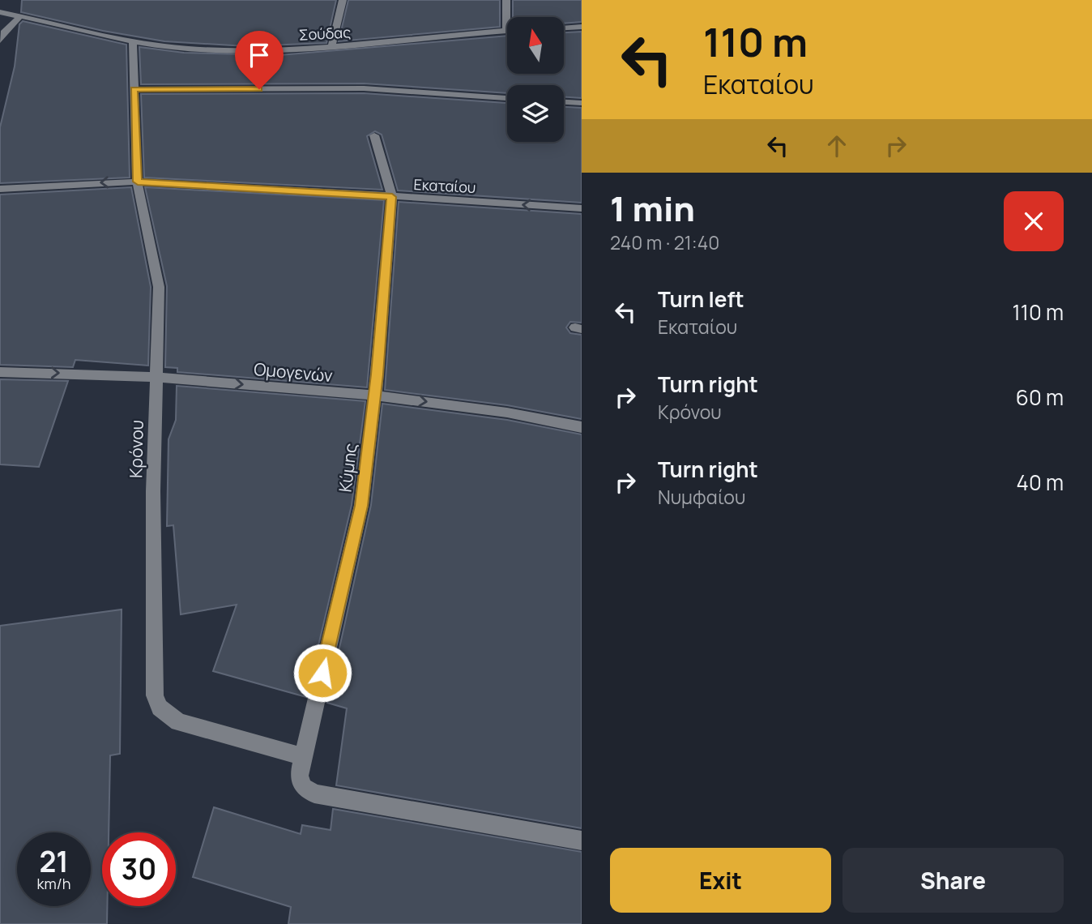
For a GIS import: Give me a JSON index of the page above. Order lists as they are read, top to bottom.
{
  "streets": {
    "street": [
      "Σούδας",
      "Εκαταίου",
      "Ομογενών",
      "Κρόνου",
      "Κύμης"
    ]
  },
  "crossings": [
    ["Σούδας", "Κρόνου"],
    ["Εκαταίου", "Κρόνου"],
    ["Εκαταίου", "Κύμης"],
    ["Ομογενών", "Κρόνου"],
    ["Ομογενών", "Κύμης"],
    ["Κρόνου", "Κύμης"]
  ],
  "one_way": ["Ομογενών"],
  "north": "top",
  "page": {
    "turn": ["110 m", "Εκαταίου"],
    "heading": ["1 min", "240 m · 21:40"],
    "list": [
      {
        "name": "Turn left",
        "note": "Εκαταίου",
        "value": "110 m"
      },
      {
        "name": "Turn right",
        "note": "Κρόνου",
        "value": "60 m"
      },
      {
        "name": "Turn right",
        "note": "Νυμφαίου",
        "value": "40 m"
      }
    ],
    "speed": "21 km/h",
    "limit": "30",
    "buttons": ["Exit", "Share"]
  }
}
